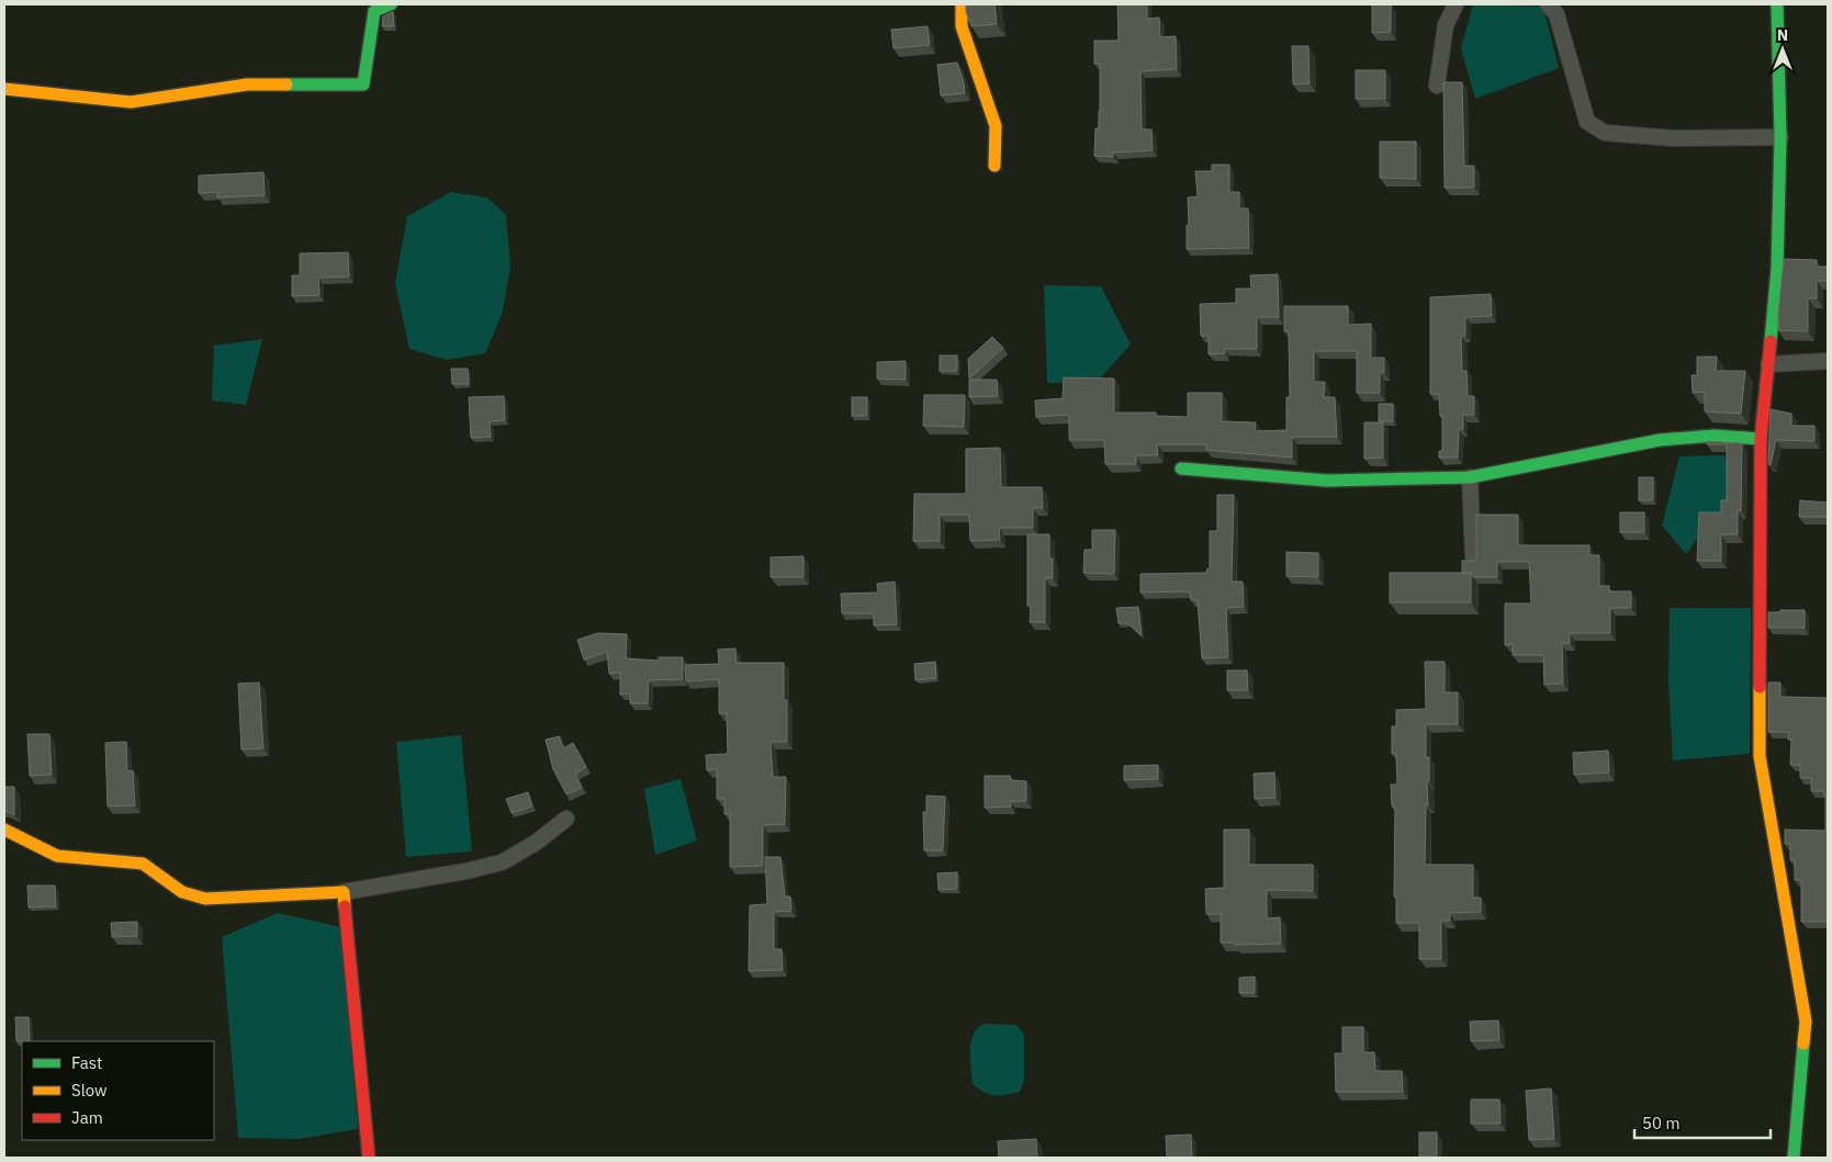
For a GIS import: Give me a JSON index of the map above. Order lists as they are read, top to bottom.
{
  "legend": ["Fast", "Slow", "Jam"],
  "scale_bar": "50 m",
  "north": "top"
}
